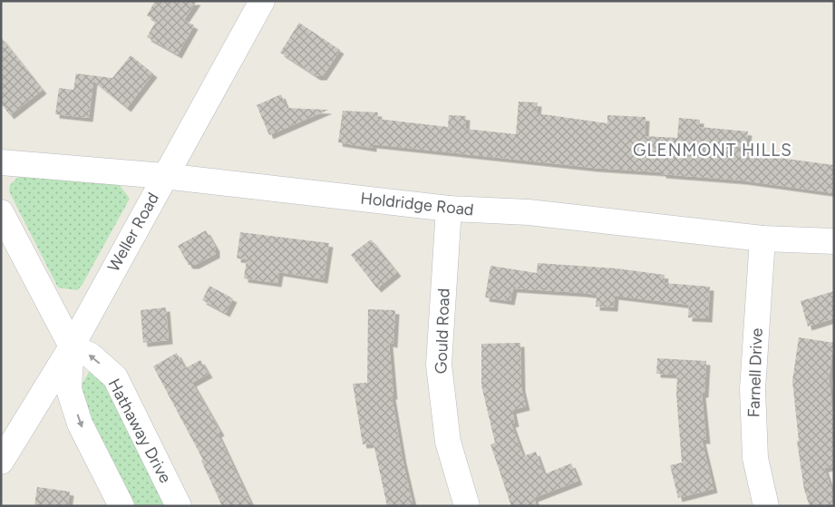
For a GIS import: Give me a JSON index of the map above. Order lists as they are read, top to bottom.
{
  "streets": {
    "street": [
      "Holdridge Road",
      "Weller Road",
      "Gould Road",
      "Farnell Drive",
      "Hathaway Drive"
    ]
  },
  "crossings": [
    ["Holdridge Road", "Weller Road"],
    ["Holdridge Road", "Gould Road"],
    ["Holdridge Road", "Farnell Drive"],
    ["Weller Road", "Hathaway Drive"]
  ],
  "districts": ["GLENMONT HILLS"]
}
